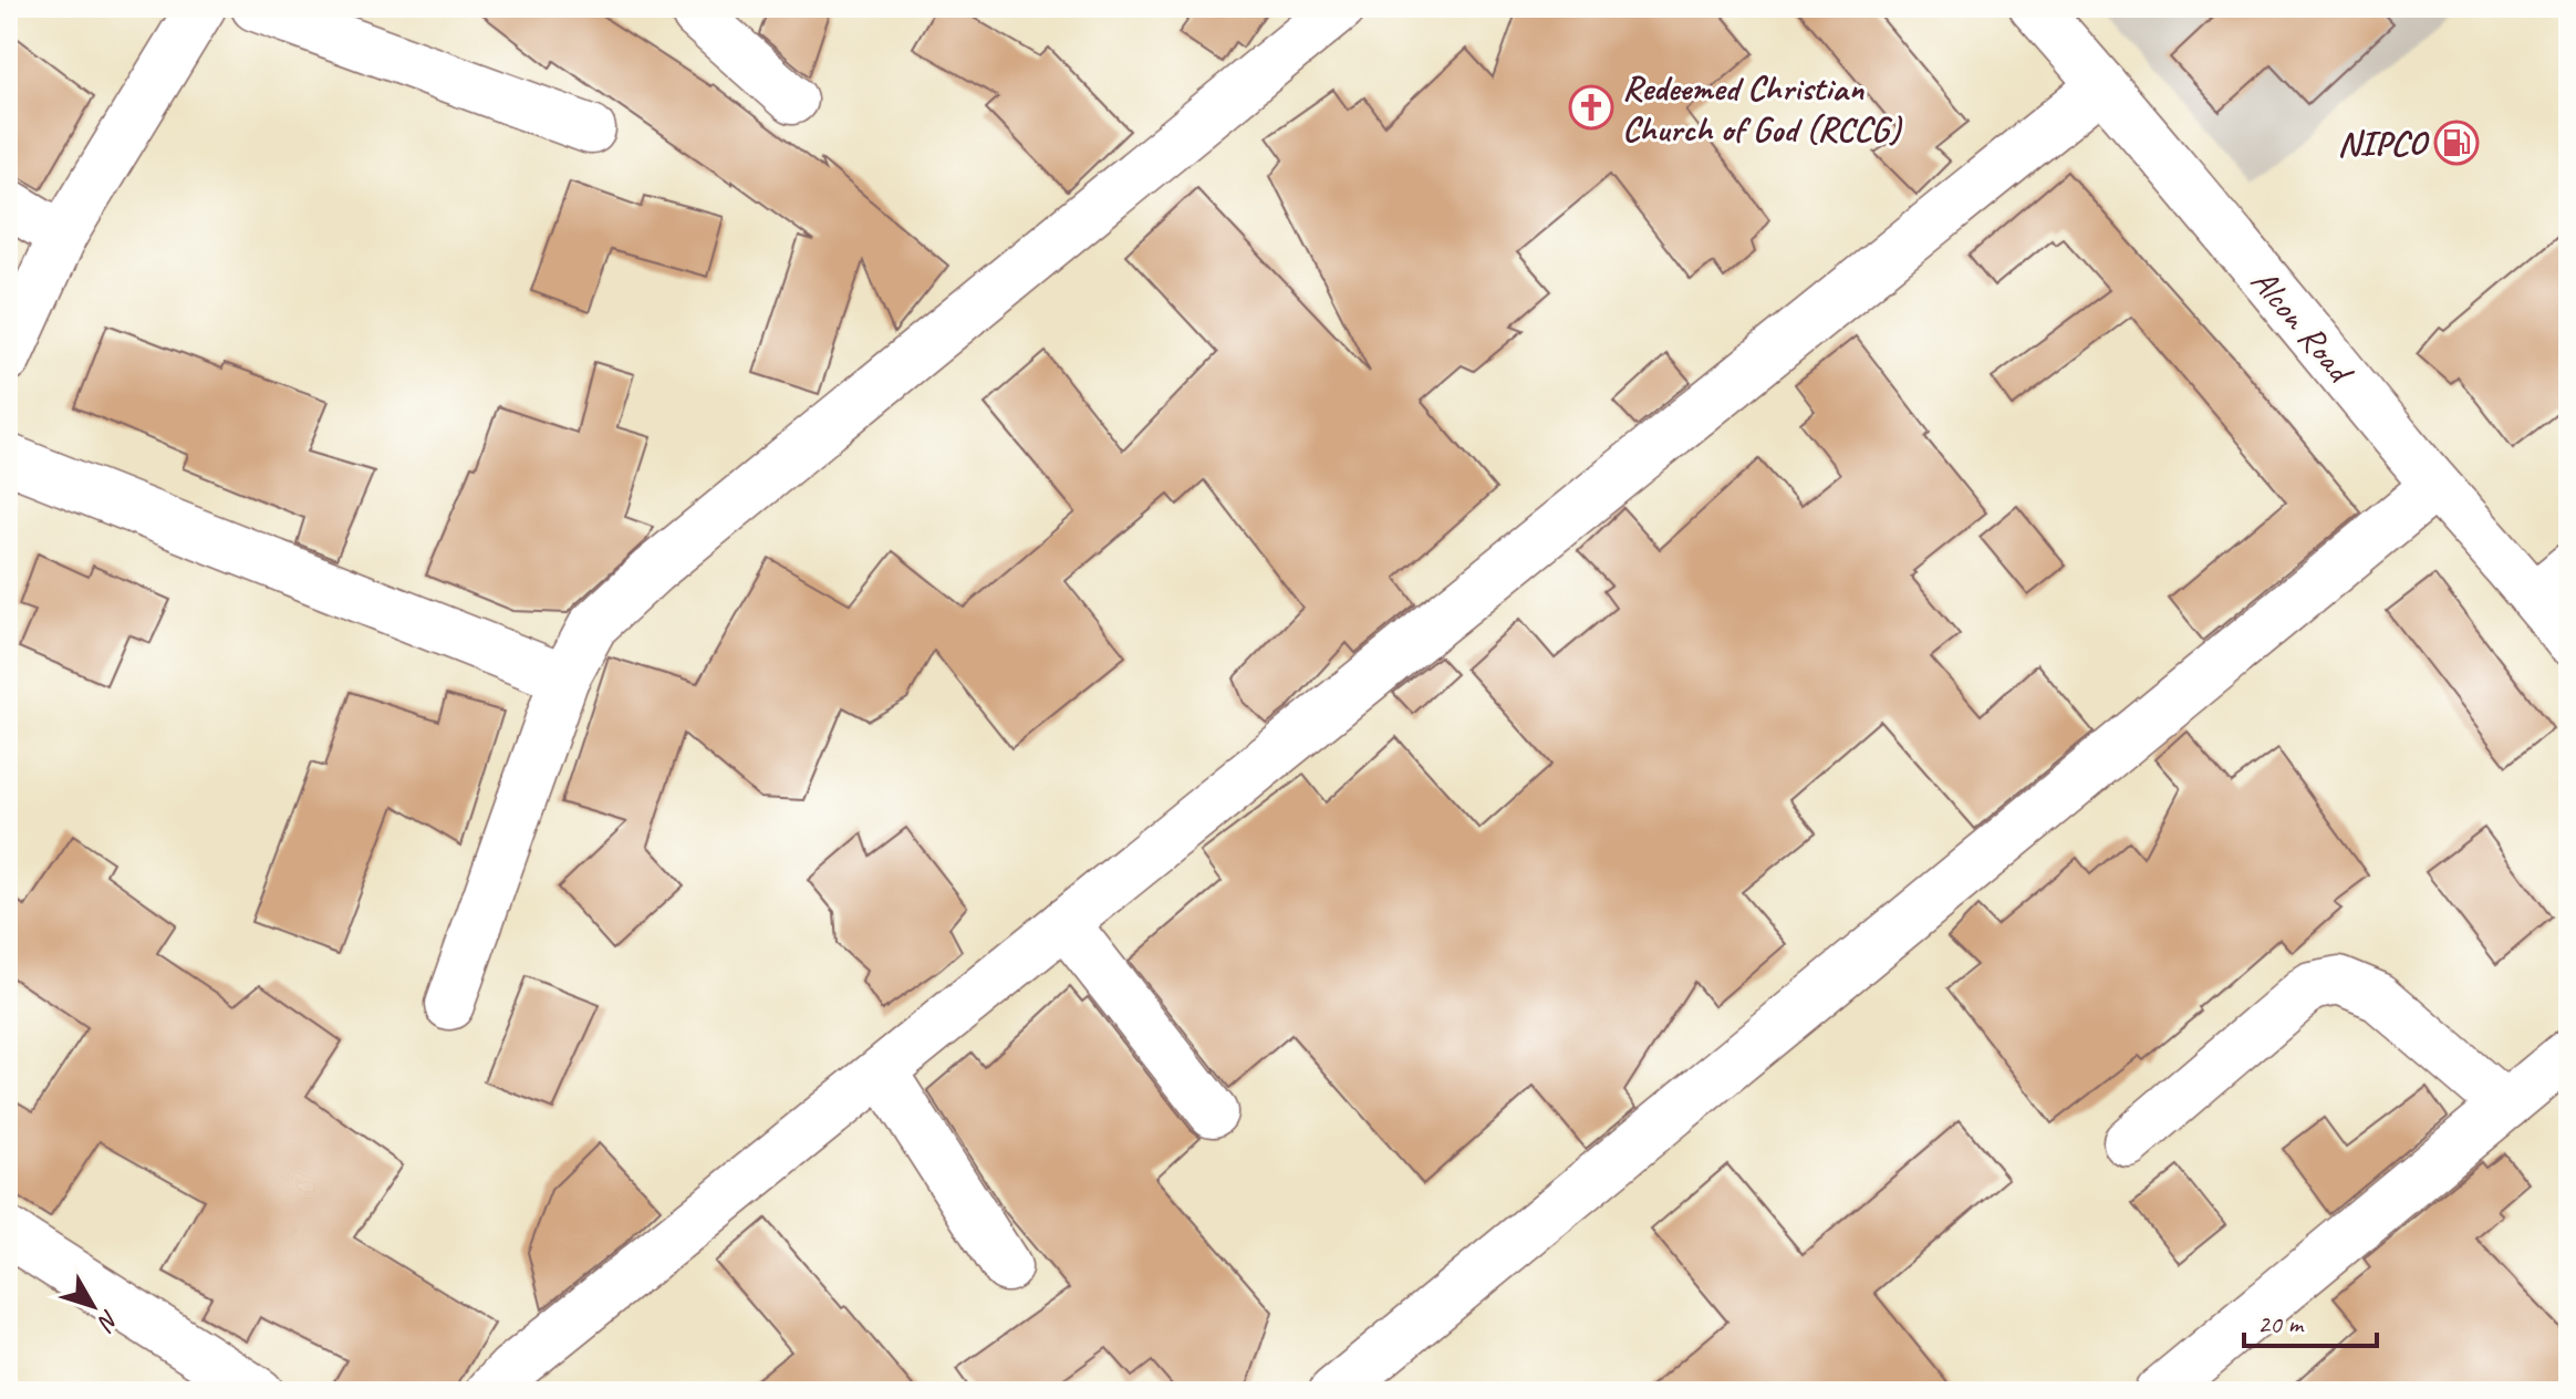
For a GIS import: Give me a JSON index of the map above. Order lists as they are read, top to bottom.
{
  "streets": {
    "street": ["Alcon Road"]
  },
  "places": {
    "church": ["Redeemed Christian Church of God (RCCG)"],
    "fuel station": ["NIPCO"]
  },
  "scale_bar": "20 m",
  "north": "bottom right"
}
